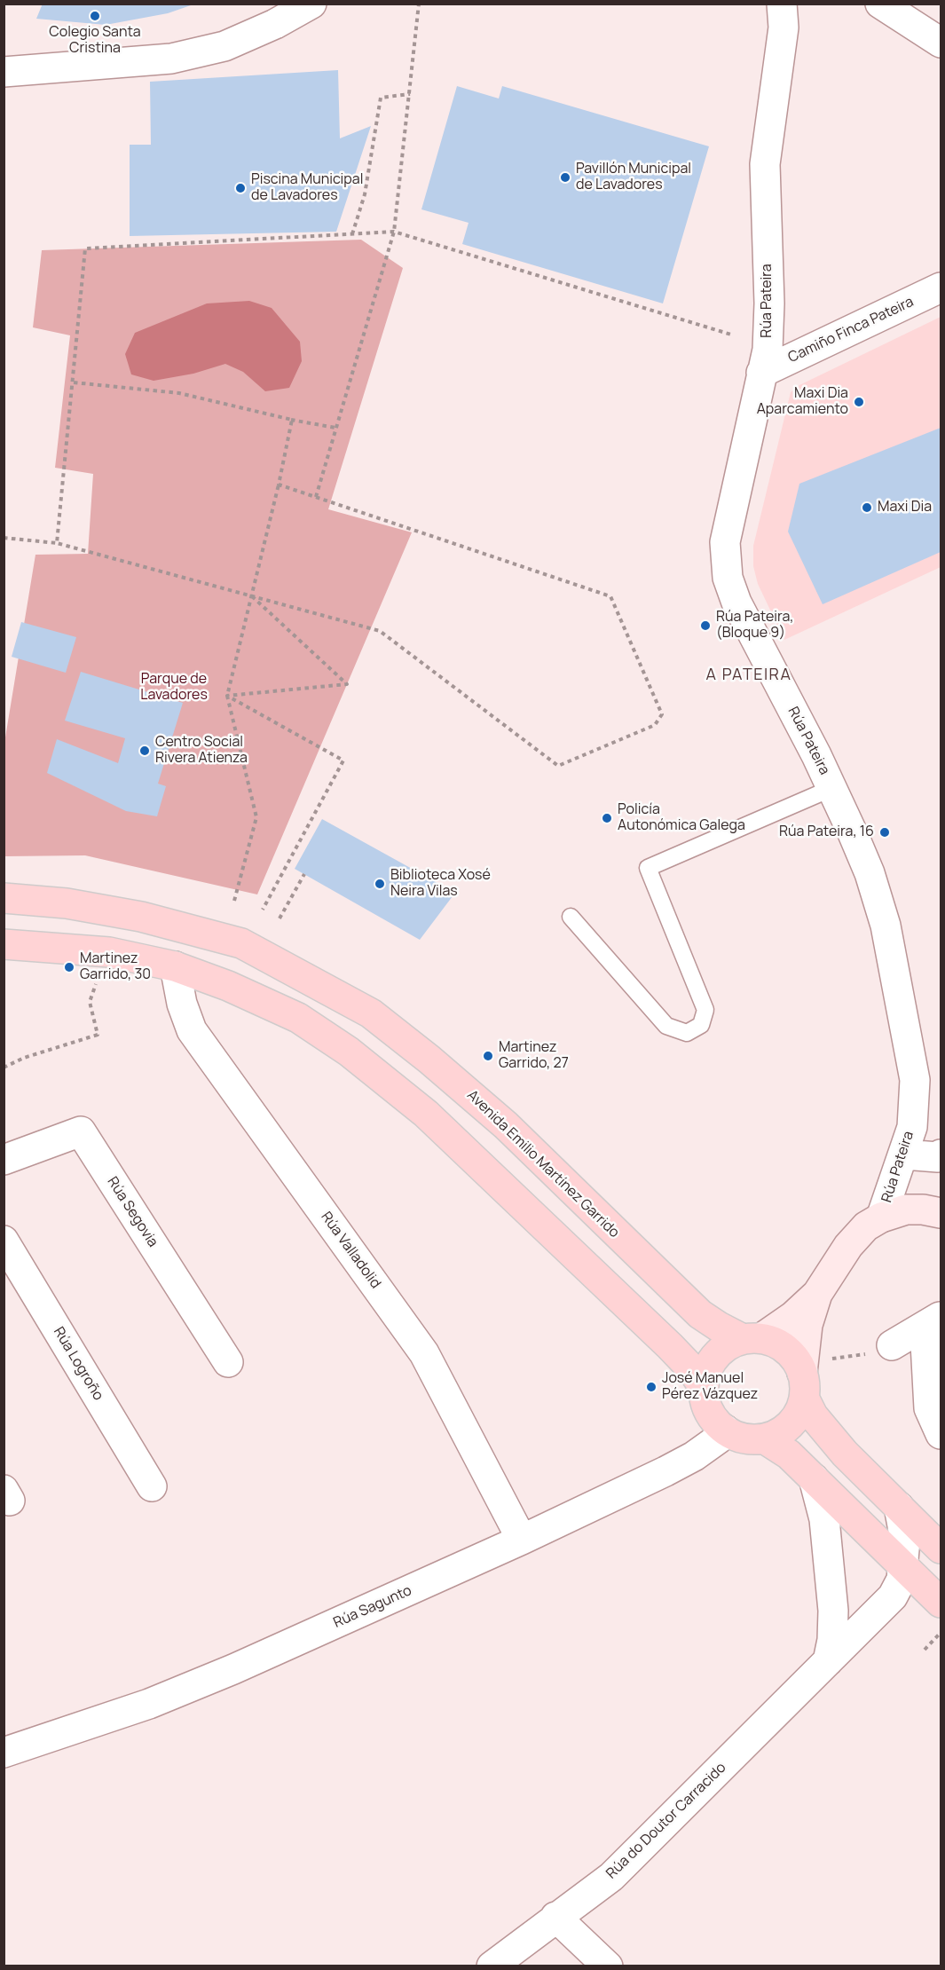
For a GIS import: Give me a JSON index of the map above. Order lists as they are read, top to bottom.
{
  "streets": {
    "main road": ["Avenida Emilio Martínez Garrido"],
    "street": [
      "Rúa Pateira",
      "Camiño Finca Pateira",
      "Rúa Segovia",
      "Rúa Valladolid",
      "Rúa Logroño",
      "Rúa Sagunto",
      "Rúa do Doutor Carracido"
    ]
  },
  "crossings": [
    ["Rúa Pateira", "Camiño Finca Pateira"],
    ["Rúa Pateira", "Avenida Emilio Martínez Garrido"],
    ["Rúa Pateira", "Rúa Sagunto"],
    ["Avenida Emilio Martínez Garrido", "Rúa Sagunto"],
    ["Rúa Valladolid", "Rúa Sagunto"]
  ],
  "districts": ["A PATEIRA"],
  "parks": ["Parque de Lavadores"],
  "places": [
    "Colegio Santa Cristina",
    "Pavillón Municipal de Lavadores",
    "Piscina Municipal de Lavadores",
    "Maxi Dia Aparcamiento",
    "Maxi Dia",
    "Rúa Pateira, (Bloque 9)",
    "Centro Social Rivera Atienza",
    "Policía Autonómica Galega",
    "Rúa Pateira, 16",
    "Biblioteca Xosé Neira Vilas",
    "Martinez Garrido, 30",
    "Martinez Garrido, 27",
    "José Manuel Pérez Vázquez"
  ]
}
